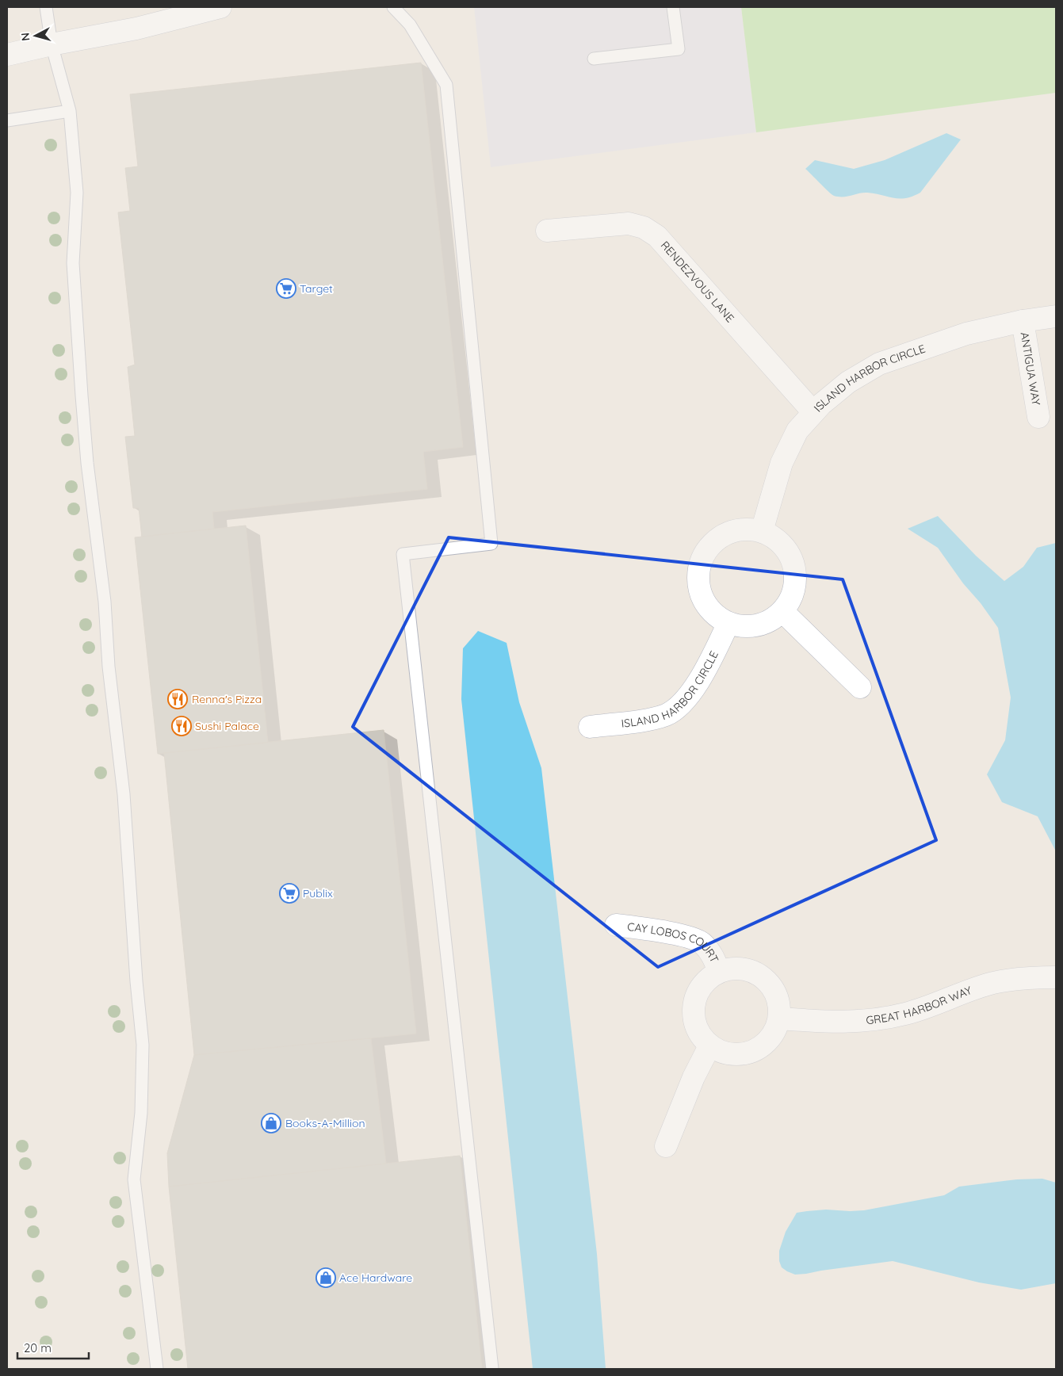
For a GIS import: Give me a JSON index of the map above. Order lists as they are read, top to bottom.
{
  "streets": {
    "street": [
      "RENDEZVOUS LANE",
      "ANTIGUA WAY",
      "ISLAND HARBOR CIRCLE",
      "CAY LOBOS COURT",
      "GREAT HARBOR WAY"
    ]
  },
  "crossings": [
    ["RENDEZVOUS LANE", "ISLAND HARBOR CIRCLE"],
    ["ANTIGUA WAY", "ISLAND HARBOR CIRCLE"],
    ["CAY LOBOS COURT", "GREAT HARBOR WAY"]
  ],
  "places": {
    "supermarket": ["Target", "Publix"],
    "restaurant": ["Renna's Pizza", "Sushi Palace"],
    "shop": ["Books-A-Million", "Ace Hardware"]
  },
  "scale_bar": "20 m",
  "north": "left"
}
